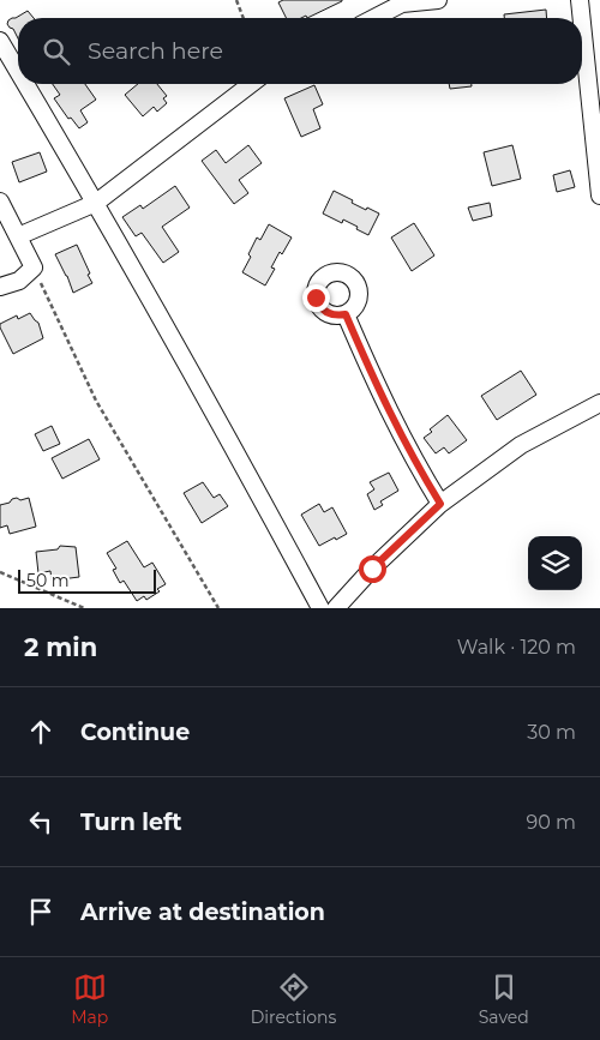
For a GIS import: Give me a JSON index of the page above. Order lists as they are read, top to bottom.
{
  "scale_bar": "50 m",
  "page": {
    "search": "Search here",
    "scale": "50 m",
    "heading": ["2 min", "Walk · 120 m"],
    "list": [
      ["Continue", "30 m"],
      ["Turn left", "90 m"],
      "Arrive at destination"
    ],
    "nav": ["Map", "Directions", "Saved"]
  }
}
